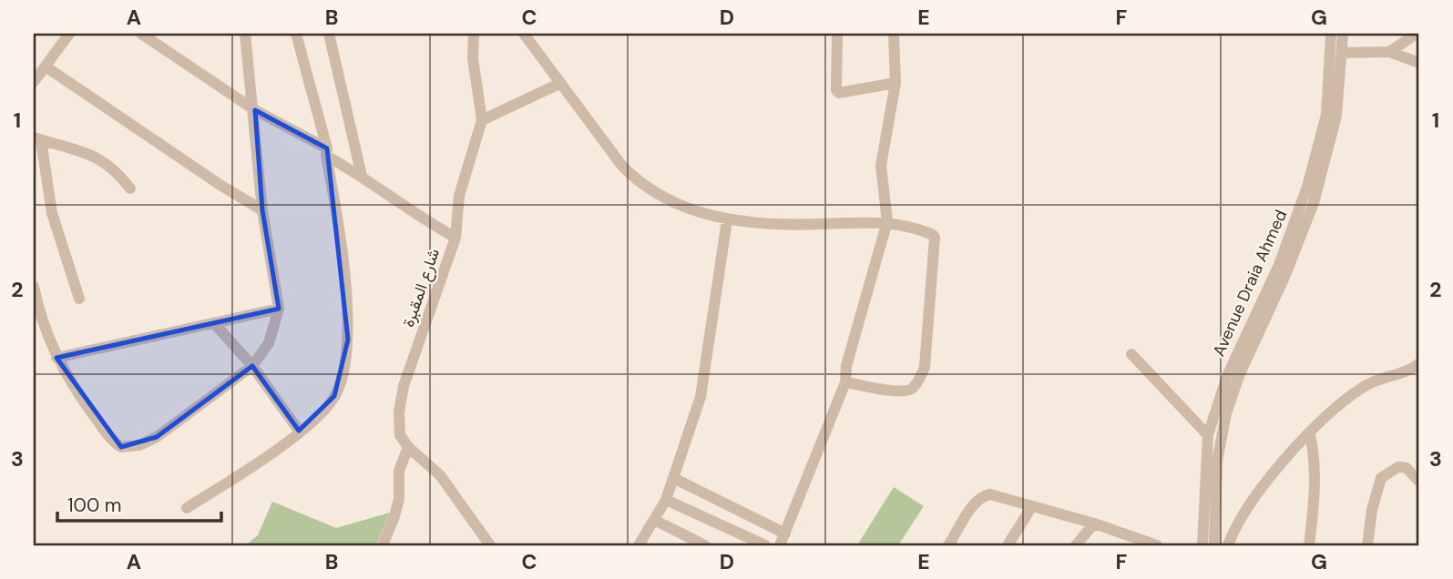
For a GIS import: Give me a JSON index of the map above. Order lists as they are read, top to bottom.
{
  "streets": {
    "street": ["Avenue Draia Ahmed", "شارع المقبرة"]
  },
  "scale_bar": "100 m",
  "grid": {
    "columns": [
      "A",
      "B",
      "C",
      "D",
      "E",
      "F",
      "G"
    ],
    "rows": ["1", "2", "3"]
  }
}
